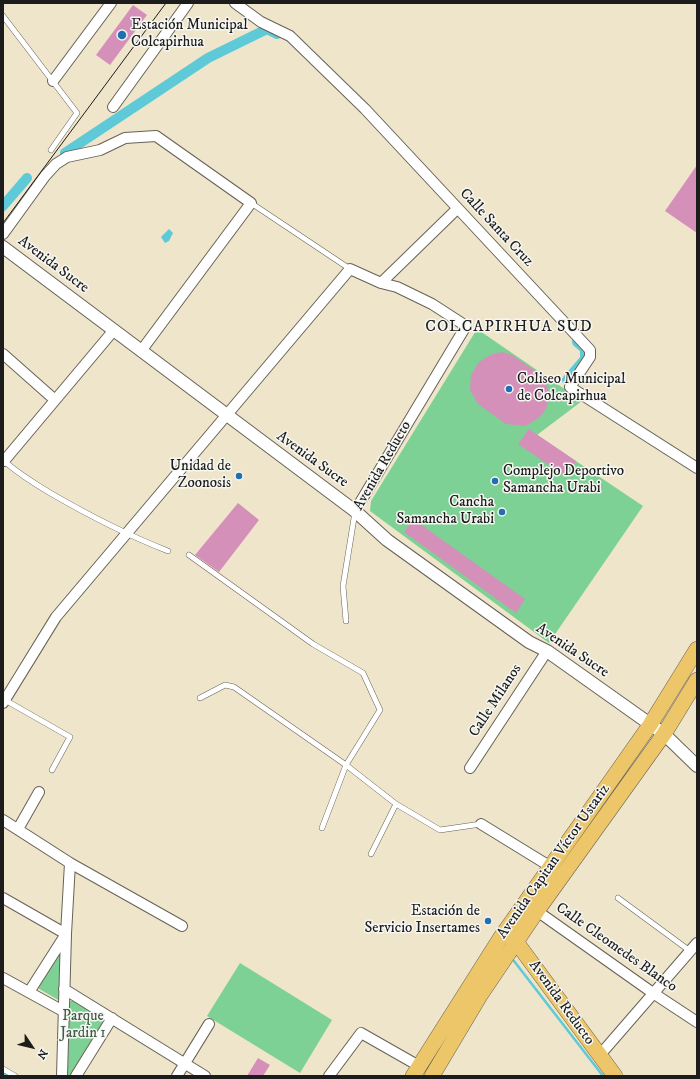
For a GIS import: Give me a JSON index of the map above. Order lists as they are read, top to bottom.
{
  "streets": {
    "main road": ["Avenida Reducto", "Avenida Capitan Víctor Ustariz"],
    "street": [
      "Calle Santa Cruz",
      "Avenida Sucre",
      "Calle Milanos",
      "Calle Cleomedes Blanco"
    ]
  },
  "crossings": [
    ["Avenida Sucre", "Avenida Reducto"],
    ["Avenida Sucre", "Calle Milanos"],
    ["Avenida Sucre", "Avenida Capitan Víctor Ustariz"],
    ["Avenida Reducto", "Avenida Capitan Víctor Ustariz"],
    ["Avenida Capitan Víctor Ustariz", "Calle Cleomedes Blanco"]
  ],
  "districts": ["COLCAPIRHUA SUD"],
  "parks": ["Parque Jardin 1"],
  "places": [
    "Estación Municipal Colcapirhua",
    "Coliseo Municipal de Colcapirhua",
    "Unidad de Zoonosis",
    "Complejo Deportivo Samancha Urabi",
    "Cancha Samancha Urabi",
    "Estación de Servicio Insertames"
  ],
  "north": "bottom right"
}
